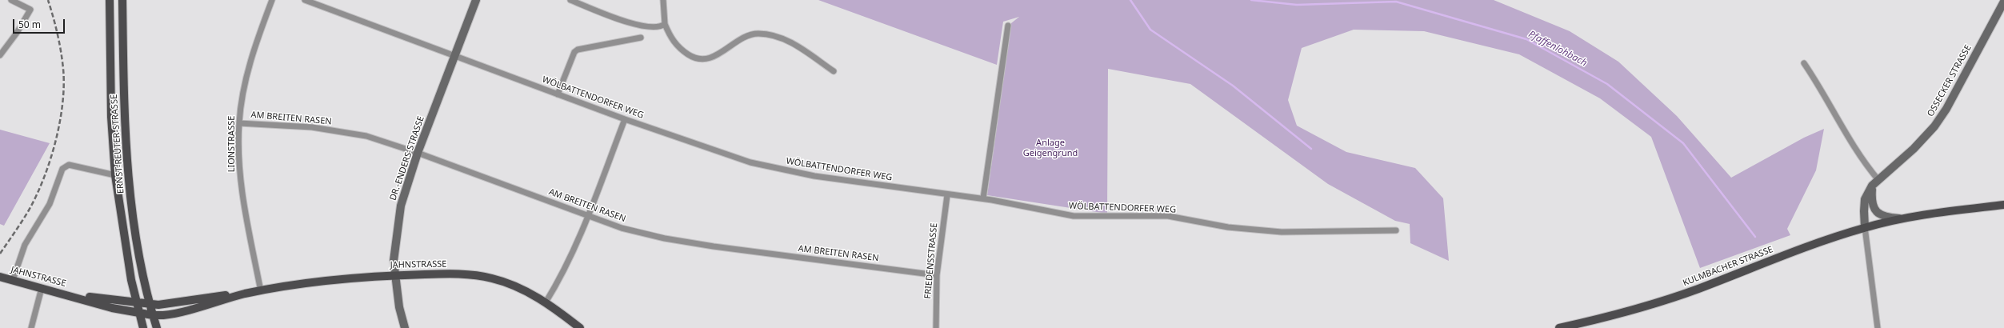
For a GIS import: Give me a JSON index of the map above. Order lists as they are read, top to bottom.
{
  "streets": {
    "main road": [
      "OSSECKER STRASSE",
      "ERNST-REUTER-STRASSE",
      "DR.-ENDERS-STRASSE",
      "JAHNSTRASSE",
      "KULMBACHER STRASSE"
    ],
    "street": [
      "WÖLBATTENDORFER WEG",
      "AM BREITEN RASEN",
      "LIONSTRASSE",
      "FRIEDENSSTRASSE"
    ]
  },
  "crossings": [
    ["OSSECKER STRASSE", "KULMBACHER STRASSE"],
    ["WÖLBATTENDORFER WEG", "DR.-ENDERS-STRASSE"],
    ["WÖLBATTENDORFER WEG", "FRIEDENSSTRASSE"],
    ["AM BREITEN RASEN", "LIONSTRASSE"],
    ["AM BREITEN RASEN", "DR.-ENDERS-STRASSE"],
    ["AM BREITEN RASEN", "FRIEDENSSTRASSE"],
    ["ERNST-REUTER-STRASSE", "JAHNSTRASSE"],
    ["LIONSTRASSE", "JAHNSTRASSE"],
    ["DR.-ENDERS-STRASSE", "JAHNSTRASSE"]
  ],
  "water": ["Pfaffenlohbach"],
  "parks": ["Anlage Geigengrund"],
  "scale_bar": "50 m"
}
